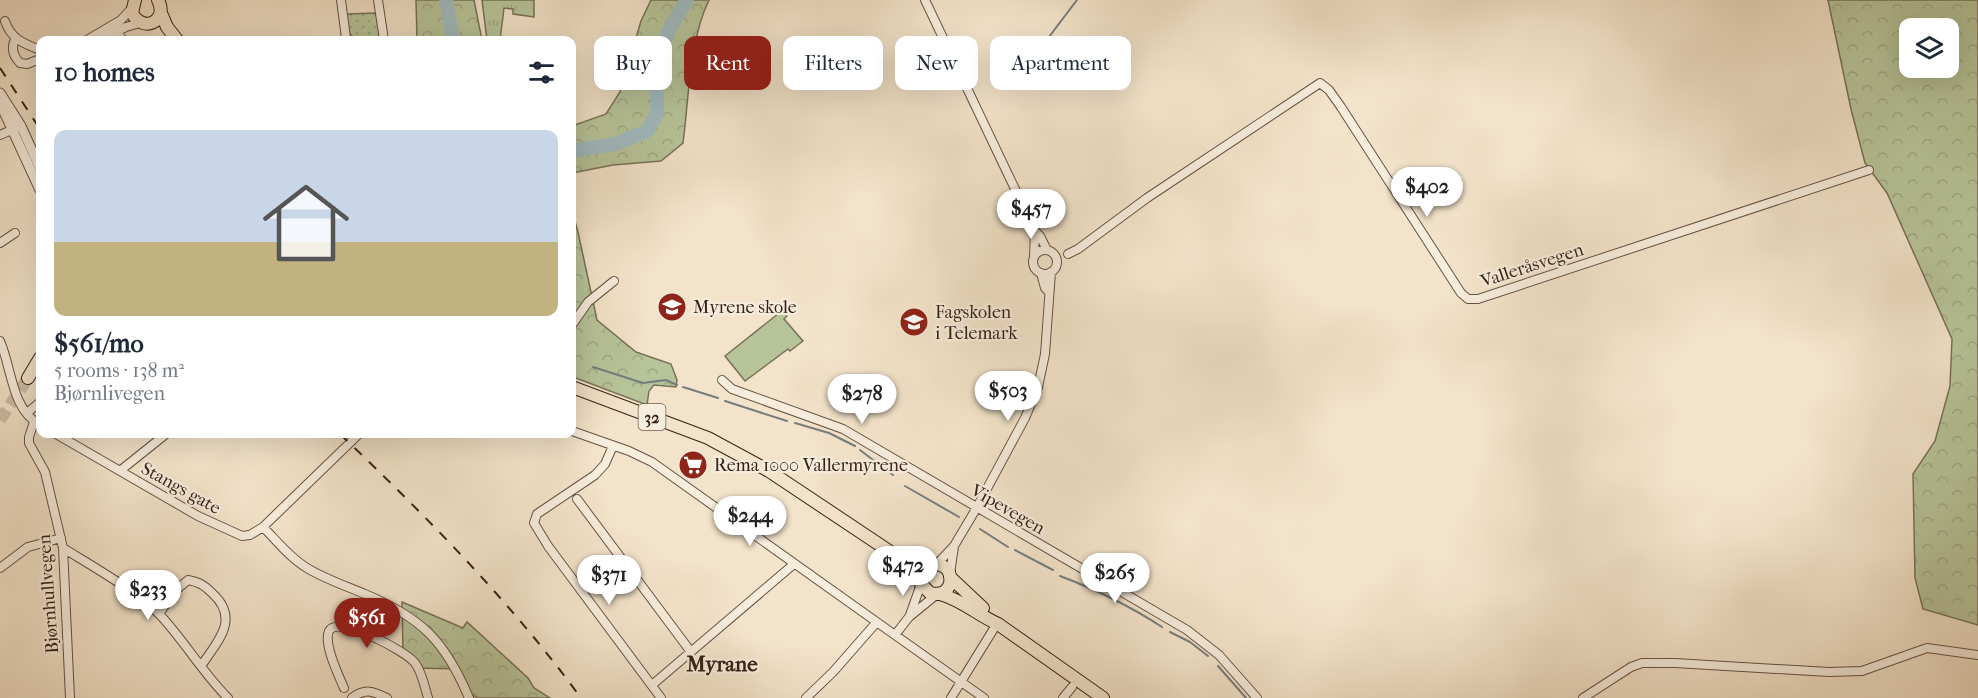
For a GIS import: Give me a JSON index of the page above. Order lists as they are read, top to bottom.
{
  "streets": {
    "main road": ["32"],
    "street": [
      "Valleråsvegen",
      "Stangs gate",
      "Vipevegen",
      "Bjørnhullvegen"
    ]
  },
  "districts": ["Myrane"],
  "places": {
    "school or university": ["Myrene skole", "Fagskolen i Telemark"],
    "supermarket": ["Rema 1000 Vallermyrene"]
  },
  "page": {
    "chip": [
      "Buy",
      "Rent",
      "Filters",
      "New",
      "Apartment"
    ],
    "heading": "10 homes",
    "list": [
      {
        "name": "$561/mo",
        "note": "5 rooms · 138 m² · Bjørnlivegen"
      }
    ],
    "price": [
      "$402",
      "$457",
      "$503",
      "$278",
      "$244",
      "$472",
      "$265",
      "$371",
      "$233",
      "$561"
    ]
  }
}
